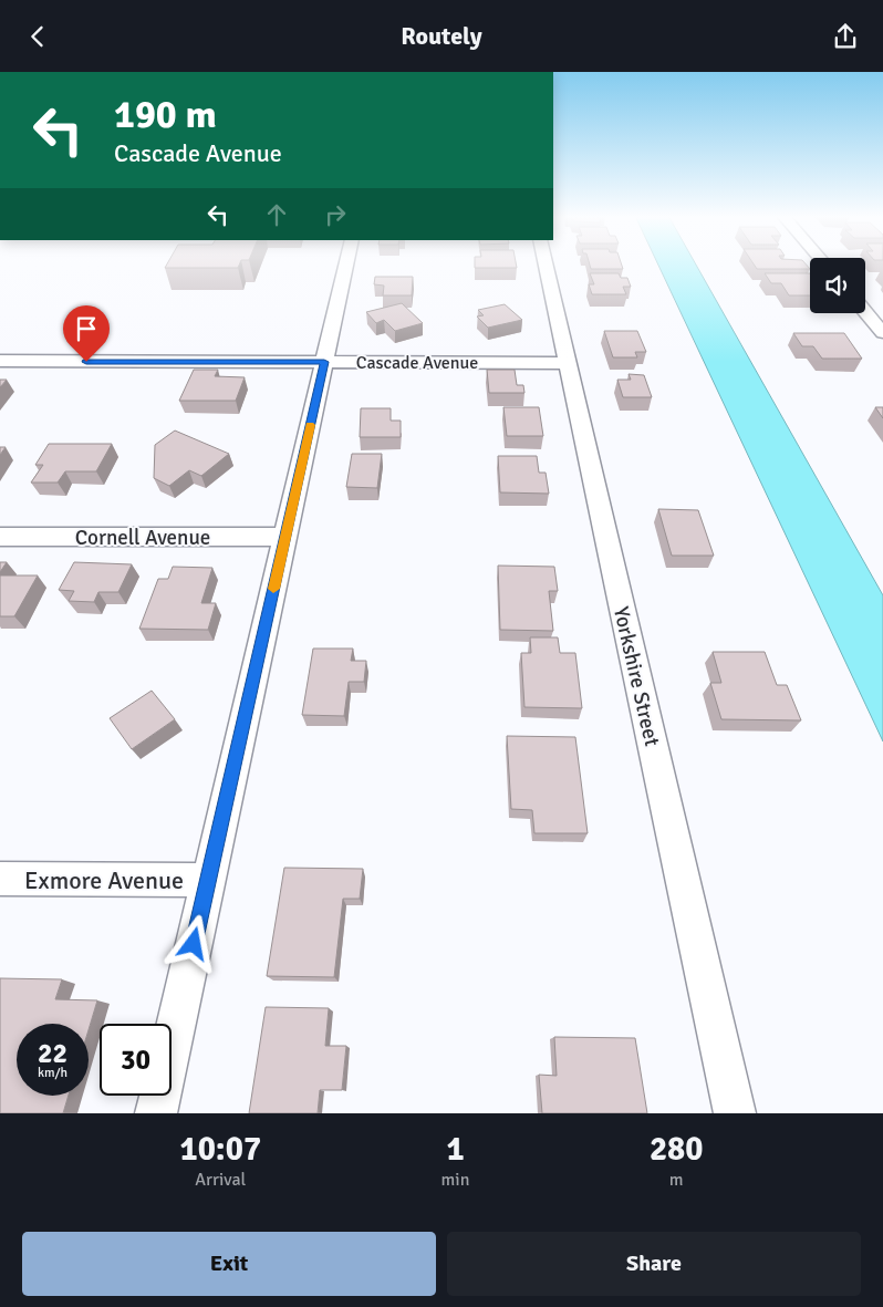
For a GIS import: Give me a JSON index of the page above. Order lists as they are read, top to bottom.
{
  "streets": {
    "street": [
      "Cascade Avenue",
      "Cornell Avenue",
      "Yorkshire Street",
      "Exmore Avenue"
    ]
  },
  "crossings": [
    ["Cascade Avenue", "Yorkshire Street"]
  ],
  "page": {
    "header": "Routely",
    "turn": ["190 m", "Cascade Avenue"],
    "speed": "22 km/h",
    "limit": "30",
    "eta": [
      "10:07",
      "Arrival",
      "1",
      "min",
      "280",
      "m"
    ],
    "buttons": ["Exit", "Share"]
  }
}
